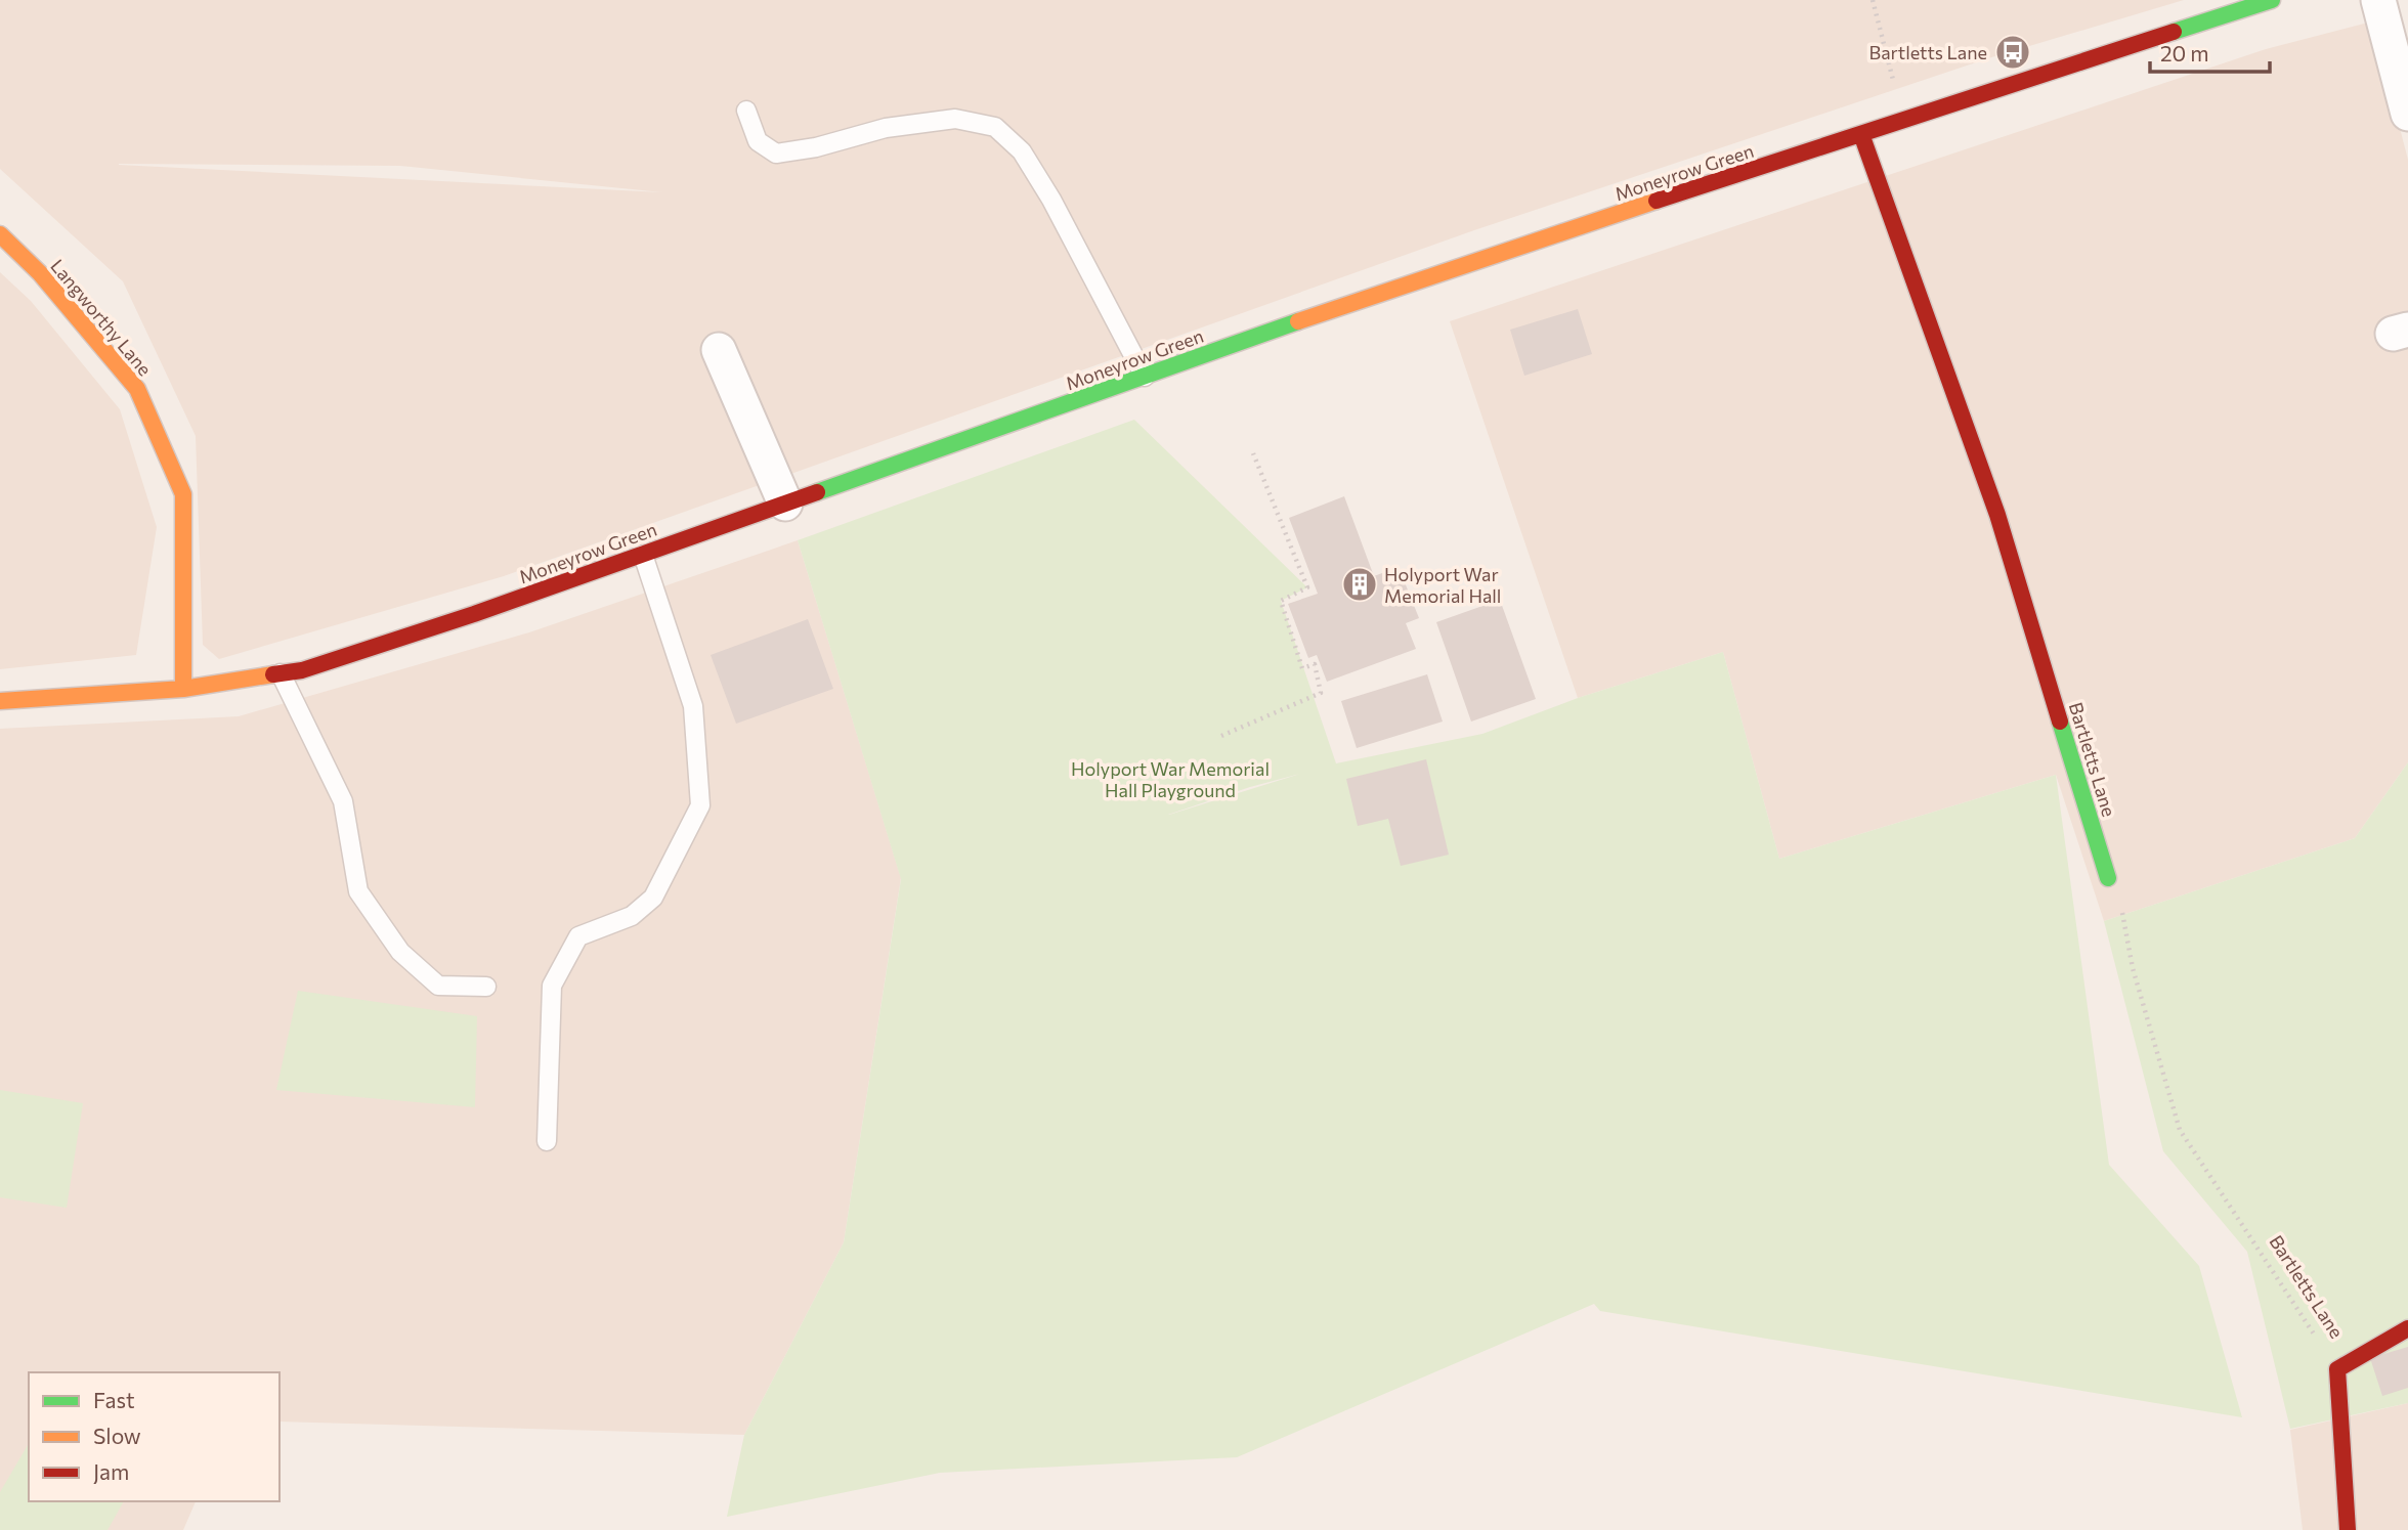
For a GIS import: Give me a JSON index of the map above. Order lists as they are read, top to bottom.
{
  "streets": {
    "street": ["Moneyrow Green", "Langworthy Lane", "Bartletts Lane"]
  },
  "crossings": [
    ["Moneyrow Green", "Langworthy Lane"],
    ["Moneyrow Green", "Bartletts Lane"]
  ],
  "parks": ["Holyport War Memorial Hall Playground"],
  "places": {
    "bus stop": ["Bartletts Lane"],
    "building": ["Holyport War Memorial Hall"]
  },
  "legend": ["Fast", "Slow", "Jam"],
  "scale_bar": "20 m"
}
